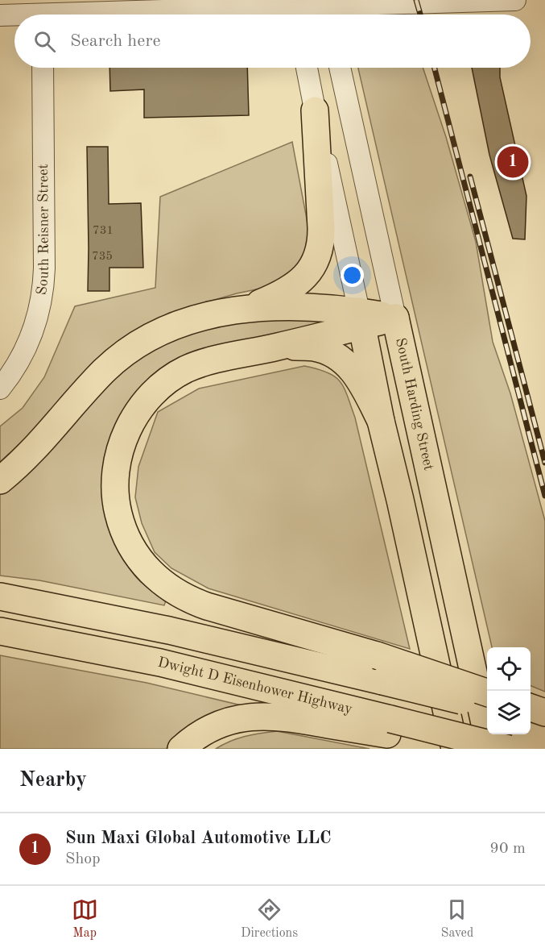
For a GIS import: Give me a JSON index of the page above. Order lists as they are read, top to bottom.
{
  "streets": {
    "main road": ["South Harding Street", "Dwight D Eisenhower Highway"],
    "street": ["South Reisner Street"]
  },
  "house_numbers": ["731", "735"],
  "page": {
    "search": "Search here",
    "pins": "1",
    "heading": "Nearby",
    "list": [
      {
        "mark": "1",
        "name": "Sun Maxi Global Automotive LLC",
        "note": "Shop",
        "value": "90 m"
      }
    ],
    "nav": ["Map", "Directions", "Saved"]
  }
}
